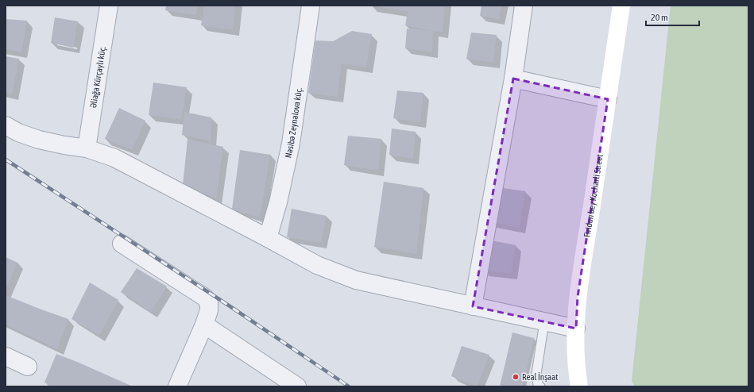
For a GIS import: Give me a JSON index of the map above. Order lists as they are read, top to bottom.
{
  "streets": {
    "street": ["Əliağa Kürçaylı küç.", "Nəsibə Zeynalova küç.", "Firidun bey Kocharli Street"]
  },
  "places": ["Real İnşaat"],
  "scale_bar": "20 m"
}
